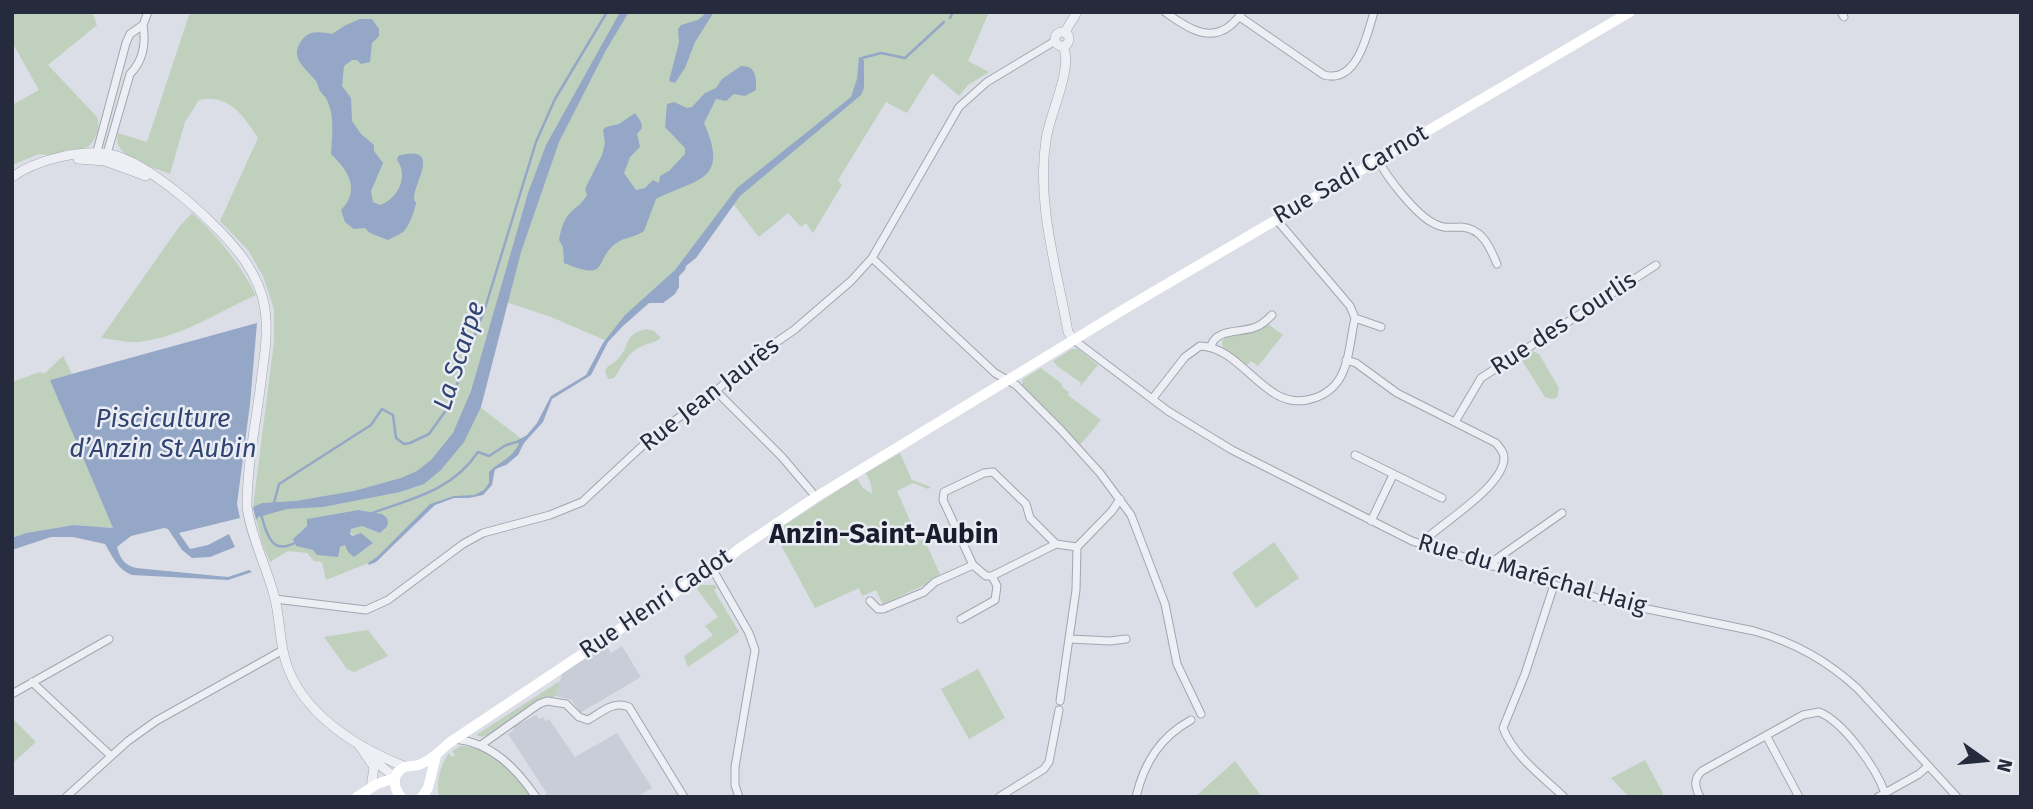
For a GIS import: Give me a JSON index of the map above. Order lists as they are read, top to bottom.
{
  "streets": {
    "main road": ["Rue Sadi Carnot", "Rue Henri Cadot"],
    "street": ["Rue des Courlis", "Rue Jean Jaurès", "Rue du Maréchal Haig"]
  },
  "crossings": [
    ["Rue Sadi Carnot", "Rue du Maréchal Haig"],
    ["Rue Sadi Carnot", "Rue Henri Cadot"],
    ["Rue du Maréchal Haig", "Rue Henri Cadot"]
  ],
  "districts": ["Anzin-Saint-Aubin"],
  "water": ["La Scarpe", "Pisciculture d’Anzin St Aubin"],
  "north": "right"
}
